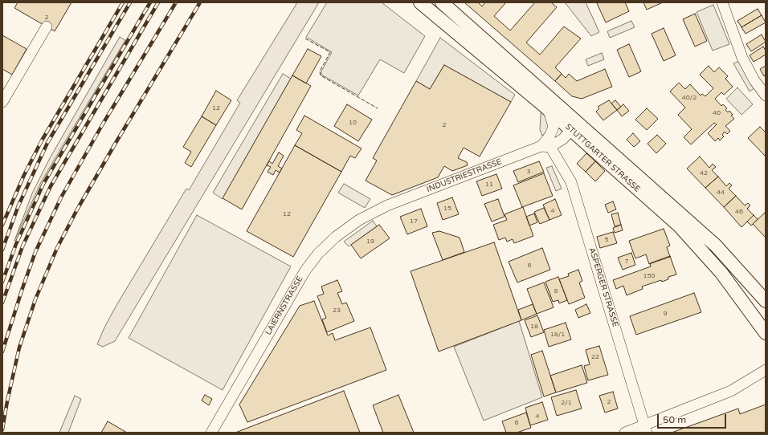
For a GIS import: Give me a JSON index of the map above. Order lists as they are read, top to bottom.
{
  "streets": {
    "main road": ["STUTTGARTER STRASSE"],
    "street": ["INDUSTRIESTRASSE", "ASPERGER STRASSE", "LAIERNSTRASSE"]
  },
  "crossings": [
    ["STUTTGARTER STRASSE", "INDUSTRIESTRASSE"],
    ["INDUSTRIESTRASSE", "ASPERGER STRASSE"],
    ["INDUSTRIESTRASSE", "LAIERNSTRASSE"]
  ],
  "house_numbers": [
    "2",
    "40/2",
    "12",
    "40",
    "10",
    "2",
    "3",
    "42",
    "11",
    "44",
    "15",
    "4",
    "46",
    "12",
    "17",
    "5",
    "19",
    "7",
    "6",
    "150",
    "8",
    "23",
    "9",
    "18",
    "18/1",
    "22",
    "2",
    "2/1",
    "4",
    "6"
  ],
  "scale_bar": "50 m"
}
